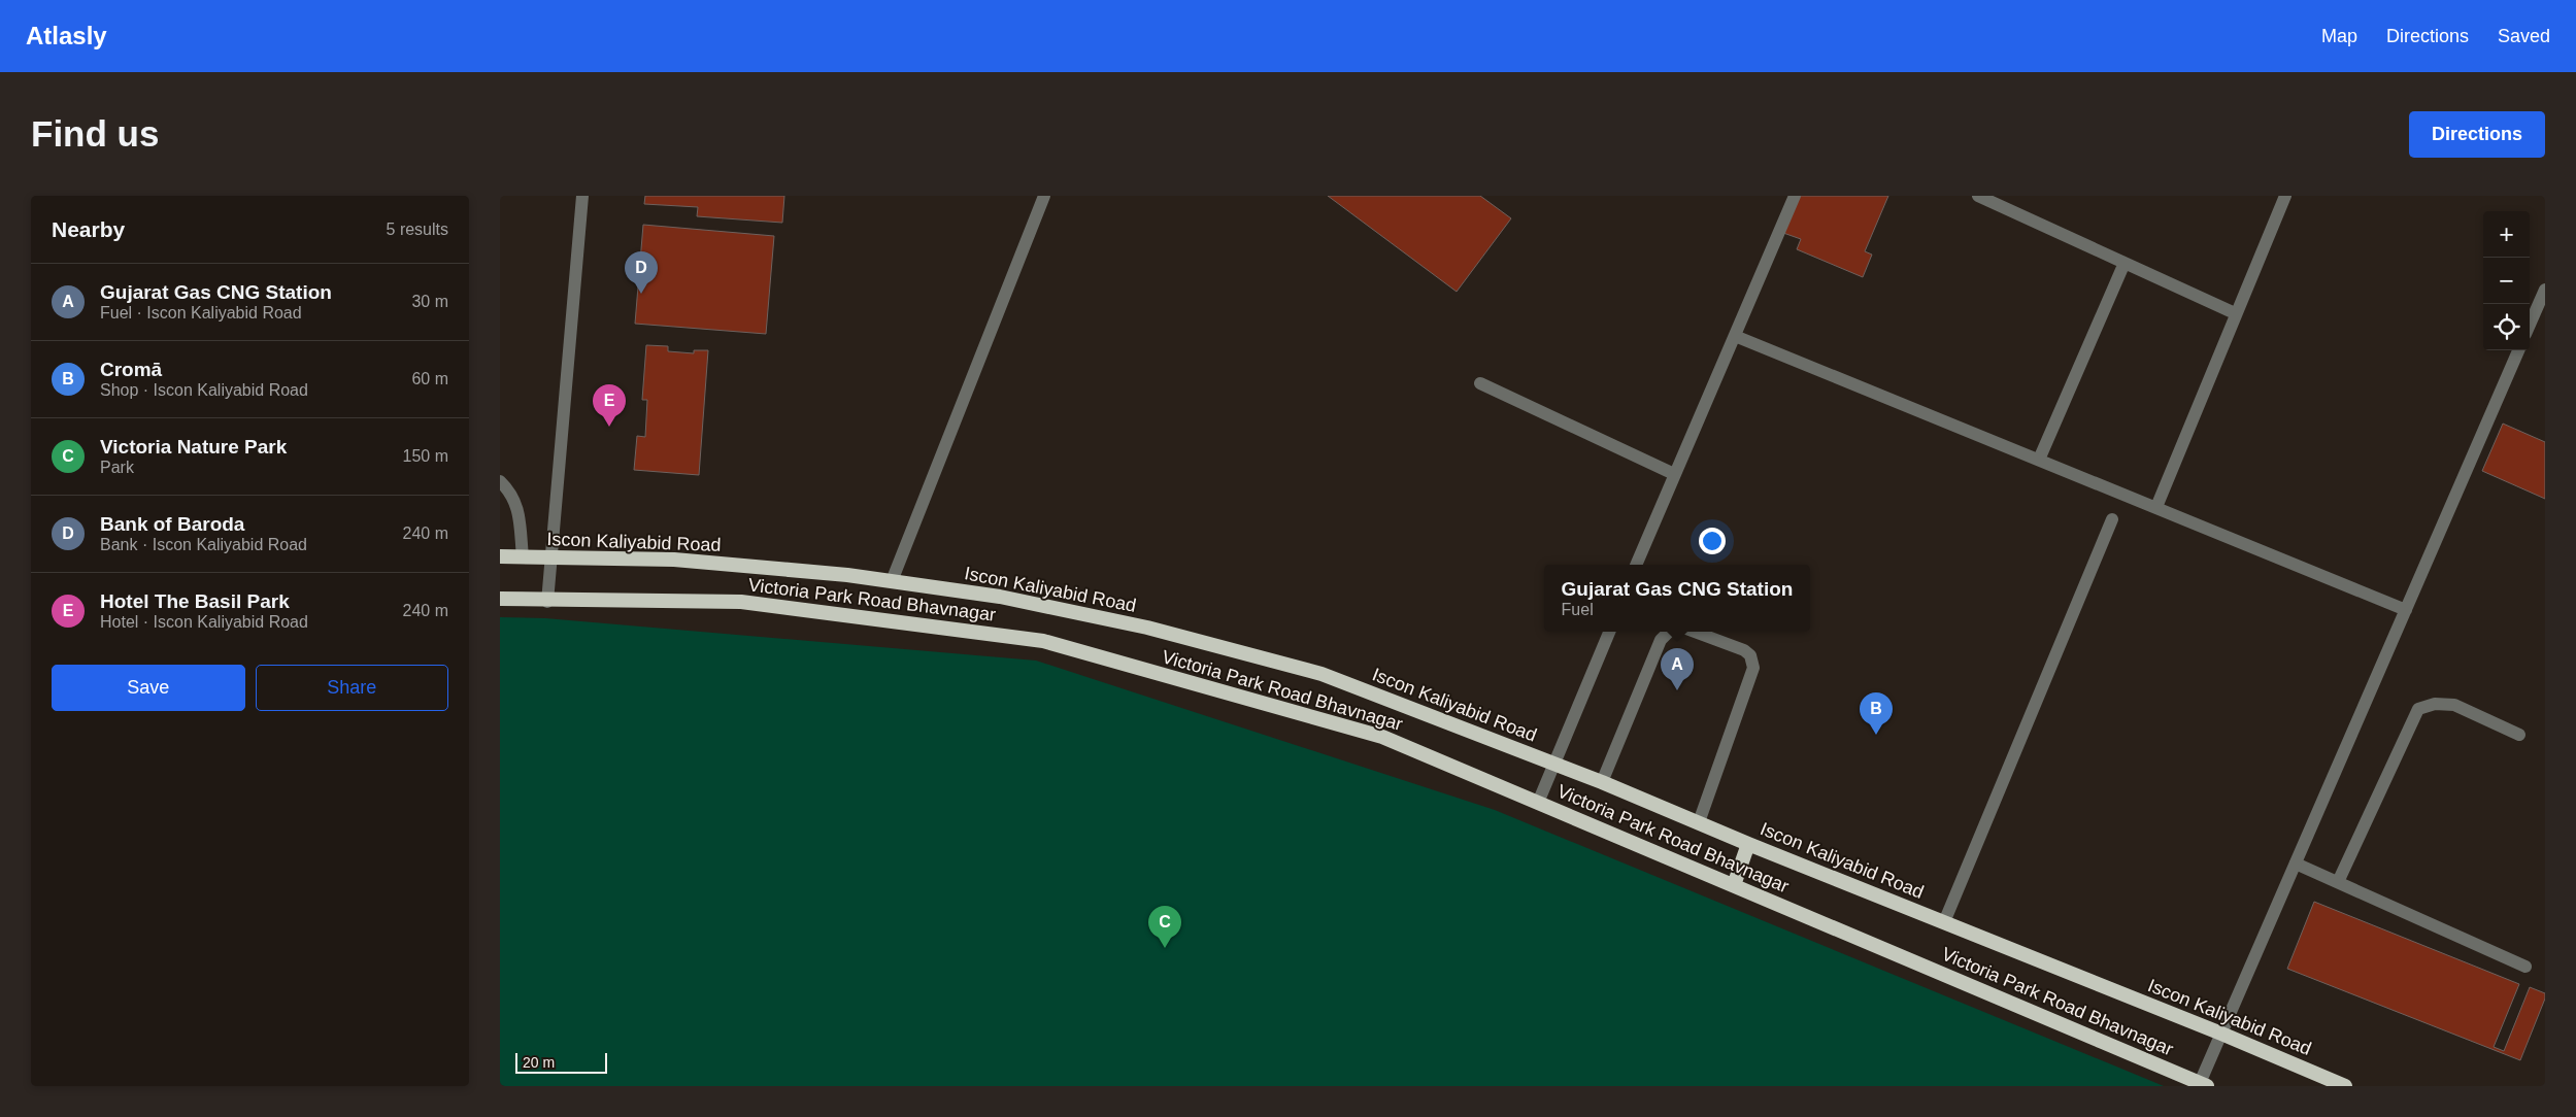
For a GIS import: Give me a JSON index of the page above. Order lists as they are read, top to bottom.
{
  "streets": {
    "highway": ["Iscon Kaliyabid Road", "Victoria Park Road Bhavnagar"]
  },
  "scale_bar": "20 m",
  "page": {
    "header": "Atlasly",
    "nav": ["Map", "Directions", "Saved"],
    "buttons": [
      "Directions",
      ["Save", "Share"]
    ],
    "title": "Find us",
    "heading": ["Nearby", "5 results"],
    "map_buttons": ["+", "−"],
    "pins": [
      "D",
      "E",
      "A",
      "B",
      "C"
    ],
    "list": [
      {
        "mark": "A",
        "name": "Gujarat Gas CNG Station",
        "note": "Fuel · Iscon Kaliyabid Road",
        "value": "30 m"
      },
      {
        "mark": "B",
        "name": "Cromā",
        "note": "Shop · Iscon Kaliyabid Road",
        "value": "60 m"
      },
      {
        "mark": "C",
        "name": "Victoria Nature Park",
        "note": "Park",
        "value": "150 m"
      },
      {
        "mark": "D",
        "name": "Bank of Baroda",
        "note": "Bank · Iscon Kaliyabid Road",
        "value": "240 m"
      },
      {
        "mark": "E",
        "name": "Hotel The Basil Park",
        "note": "Hotel · Iscon Kaliyabid Road",
        "value": "240 m"
      }
    ],
    "popup": ["Gujarat Gas CNG Station", "Fuel"],
    "scale": "20 m"
  }
}
